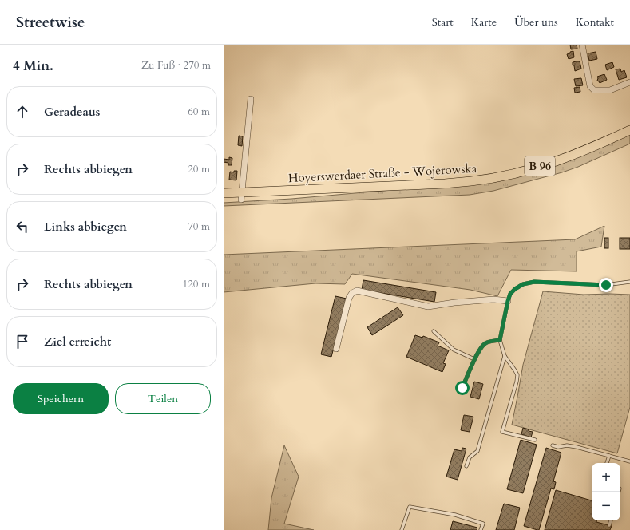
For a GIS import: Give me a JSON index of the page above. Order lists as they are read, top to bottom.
{
  "streets": {
    "main road": ["B 96", "Hoyerswerdaer Straße - Wojerowska"]
  },
  "page": {
    "header": "Streetwise",
    "nav": [
      "Start",
      "Karte",
      "Über uns",
      "Kontakt"
    ],
    "heading": ["4 Min.", "Zu Fuß · 270 m"],
    "list": [
      ["Geradeaus", "60 m"],
      ["Rechts abbiegen", "20 m"],
      ["Links abbiegen", "70 m"],
      ["Rechts abbiegen", "120 m"],
      "Ziel erreicht"
    ],
    "buttons": ["Speichern", "Teilen"],
    "map_buttons": ["+", "−"]
  }
}
